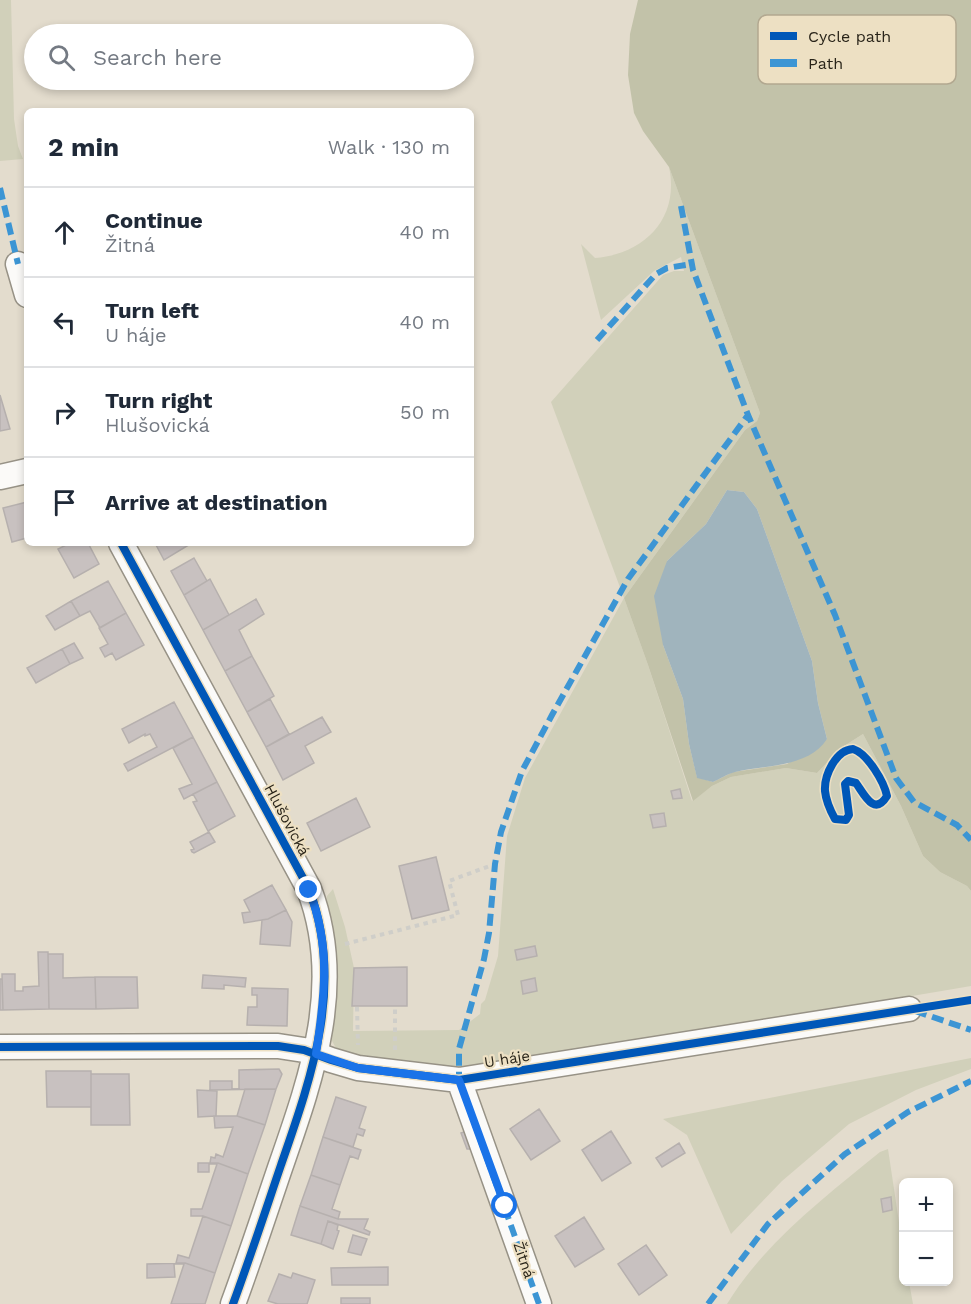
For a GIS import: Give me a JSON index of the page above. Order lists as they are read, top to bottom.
{
  "streets": {
    "street": ["Hlušovická", "U háje", "Žitná"]
  },
  "crossings": [
    ["Hlušovická", "U háje"],
    ["U háje", "Žitná"]
  ],
  "legend": ["Cycle path", "Path"],
  "page": {
    "search": "Search here",
    "heading": ["2 min", "Walk · 130 m"],
    "list": [
      ["Continue", "Žitná", "40 m"],
      ["Turn left", "U háje", "40 m"],
      ["Turn right", "Hlušovická", "50 m"],
      "Arrive at destination"
    ],
    "map_buttons": ["+", "−"]
  }
}
